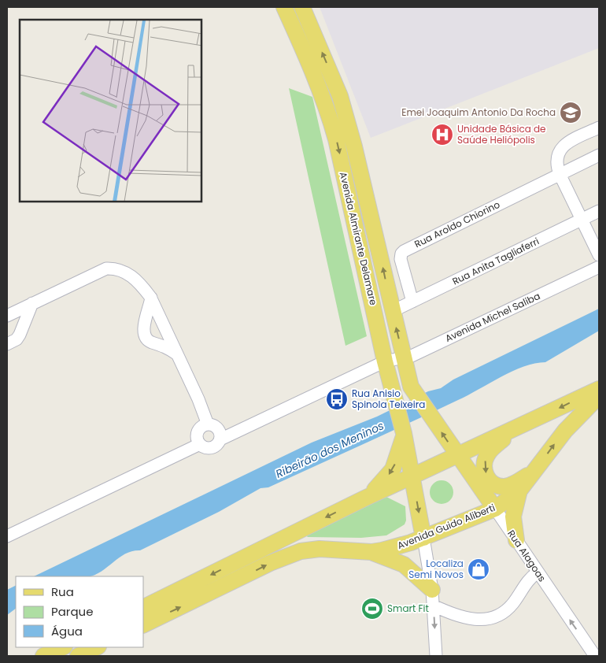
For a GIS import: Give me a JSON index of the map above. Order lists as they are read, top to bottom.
{
  "streets": {
    "main road": ["Avenida Almirante Delamare", "Avenida Guido Aliberti", "Rua Alagoas"],
    "street": ["Rua Aroldo Chiorino", "Rua Anita Tagliaferri", "Avenida Michel Saliba"]
  },
  "crossings": [
    ["Rua Aroldo Chiorino", "Rua Anita Tagliaferri"],
    ["Avenida Almirante Delamare", "Rua Anita Tagliaferri"],
    ["Avenida Almirante Delamare", "Avenida Michel Saliba"],
    ["Avenida Almirante Delamare", "Avenida Guido Aliberti"],
    ["Avenida Almirante Delamare", "Rua Alagoas"],
    ["Avenida Guido Aliberti", "Rua Alagoas"]
  ],
  "one_way": ["Rua Alagoas"],
  "water": ["Ribeirão dos Meninos"],
  "places": {
    "school or university": ["Emei Joaquim Antonio Da Rocha"],
    "hospital": ["Unidade Básica de Saúde Heliópolis"],
    "bus stop": ["Rua Anisio Spinola Teixeira"],
    "shop": ["Localiza Semi Novos"],
    "sports": ["Smart Fit"]
  },
  "legend": ["Rua", "Parque", "Água"]
}
